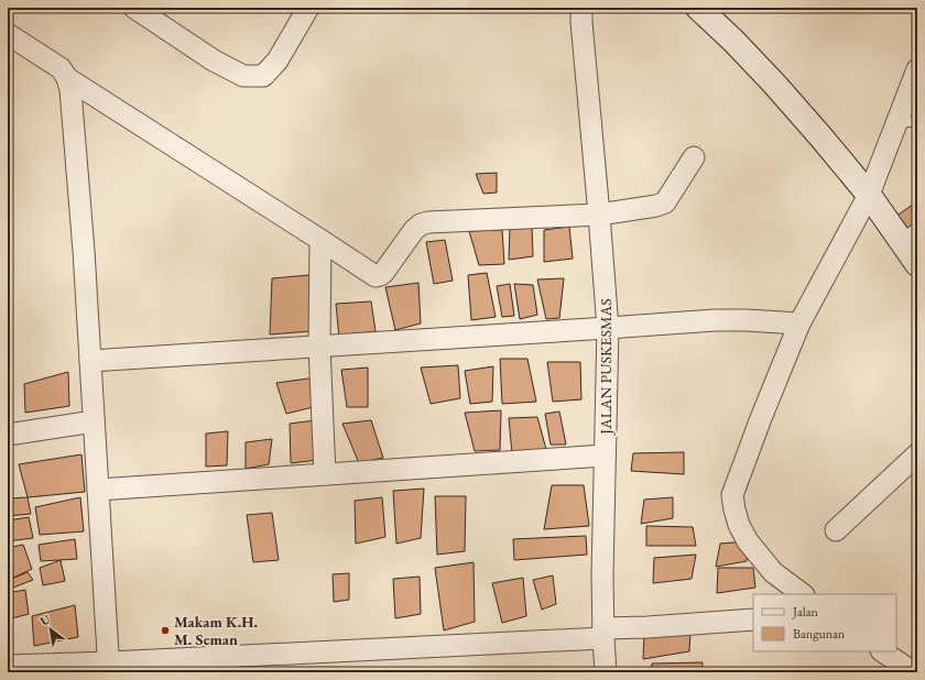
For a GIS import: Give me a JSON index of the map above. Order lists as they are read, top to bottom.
{
  "streets": {
    "street": ["JALAN PUSKESMAS"]
  },
  "places": ["Makam K.H. M. Seman"],
  "legend": ["Jalan", "Bangunan"],
  "north": "top left"
}
